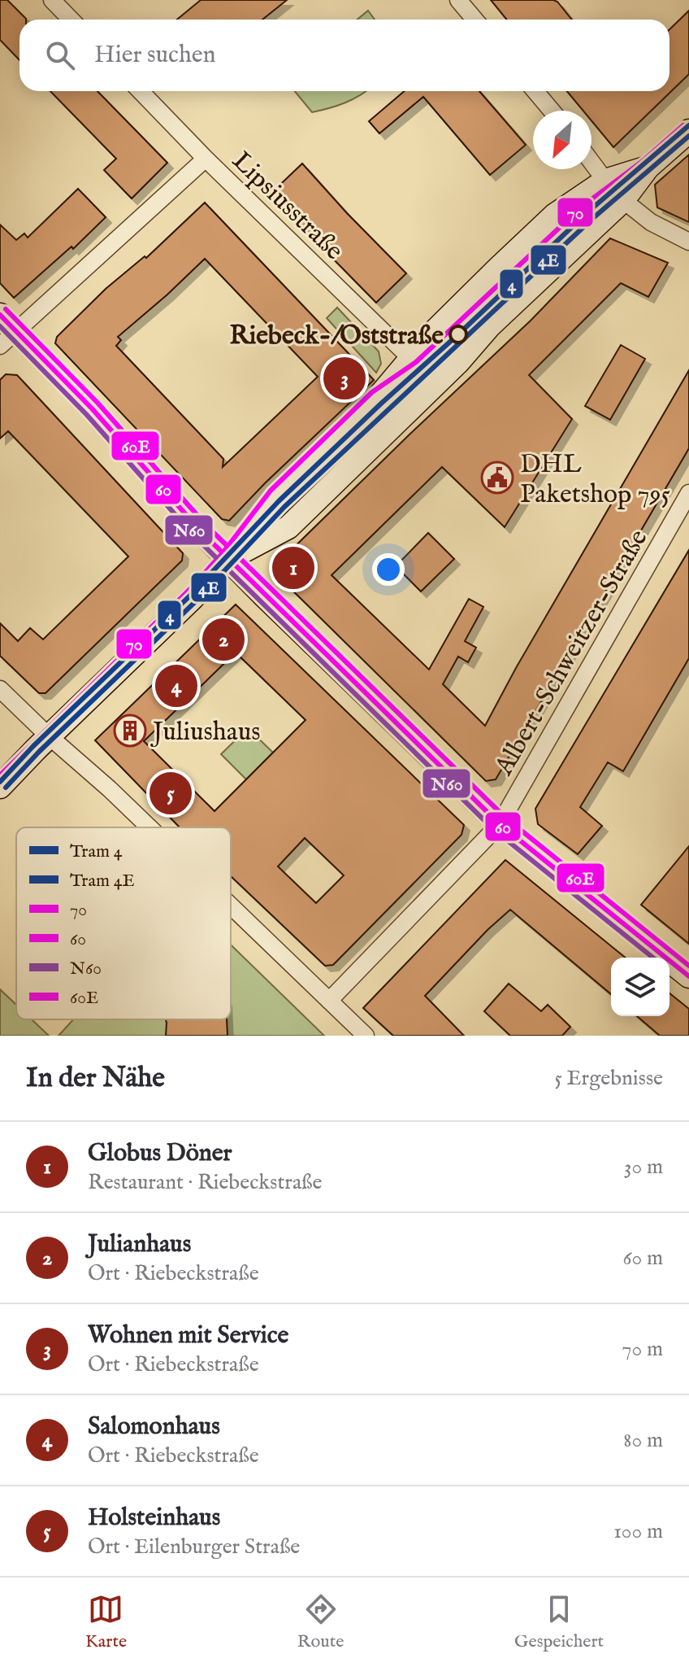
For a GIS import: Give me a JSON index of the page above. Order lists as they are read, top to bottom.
{
  "streets": {
    "street": ["Lipsiusstraße", "Albert-Schweitzer-Straße"]
  },
  "places": {
    "other": ["Riebeck-/Oststraße"],
    "public building": ["DHL Paketshop 795"],
    "building": ["Juliushaus"]
  },
  "lines": [
    "tram line 4",
    "transit line 70",
    "tram line 4E",
    "transit line 60E",
    "transit line 60",
    "transit line N60"
  ],
  "legend": [
    "Tram 4",
    "Tram 4E",
    "70",
    "60",
    "N60",
    "60E"
  ],
  "north": "bottom left",
  "page": {
    "search": "Hier suchen",
    "pins": [
      "3",
      "1",
      "2",
      "4",
      "5"
    ],
    "heading": ["In der Nähe", "5 Ergebnisse"],
    "list": [
      {
        "mark": "1",
        "name": "Globus Döner",
        "note": "Restaurant · Riebeckstraße",
        "value": "30 m"
      },
      {
        "mark": "2",
        "name": "Julianhaus",
        "note": "Ort · Riebeckstraße",
        "value": "60 m"
      },
      {
        "mark": "3",
        "name": "Wohnen mit Service",
        "note": "Ort · Riebeckstraße",
        "value": "70 m"
      },
      {
        "mark": "4",
        "name": "Salomonhaus",
        "note": "Ort · Riebeckstraße",
        "value": "80 m"
      },
      {
        "mark": "5",
        "name": "Holsteinhaus",
        "note": "Ort · Eilenburger Straße",
        "value": "100 m"
      }
    ],
    "nav": ["Karte", "Route", "Gespeichert"]
  }
}
